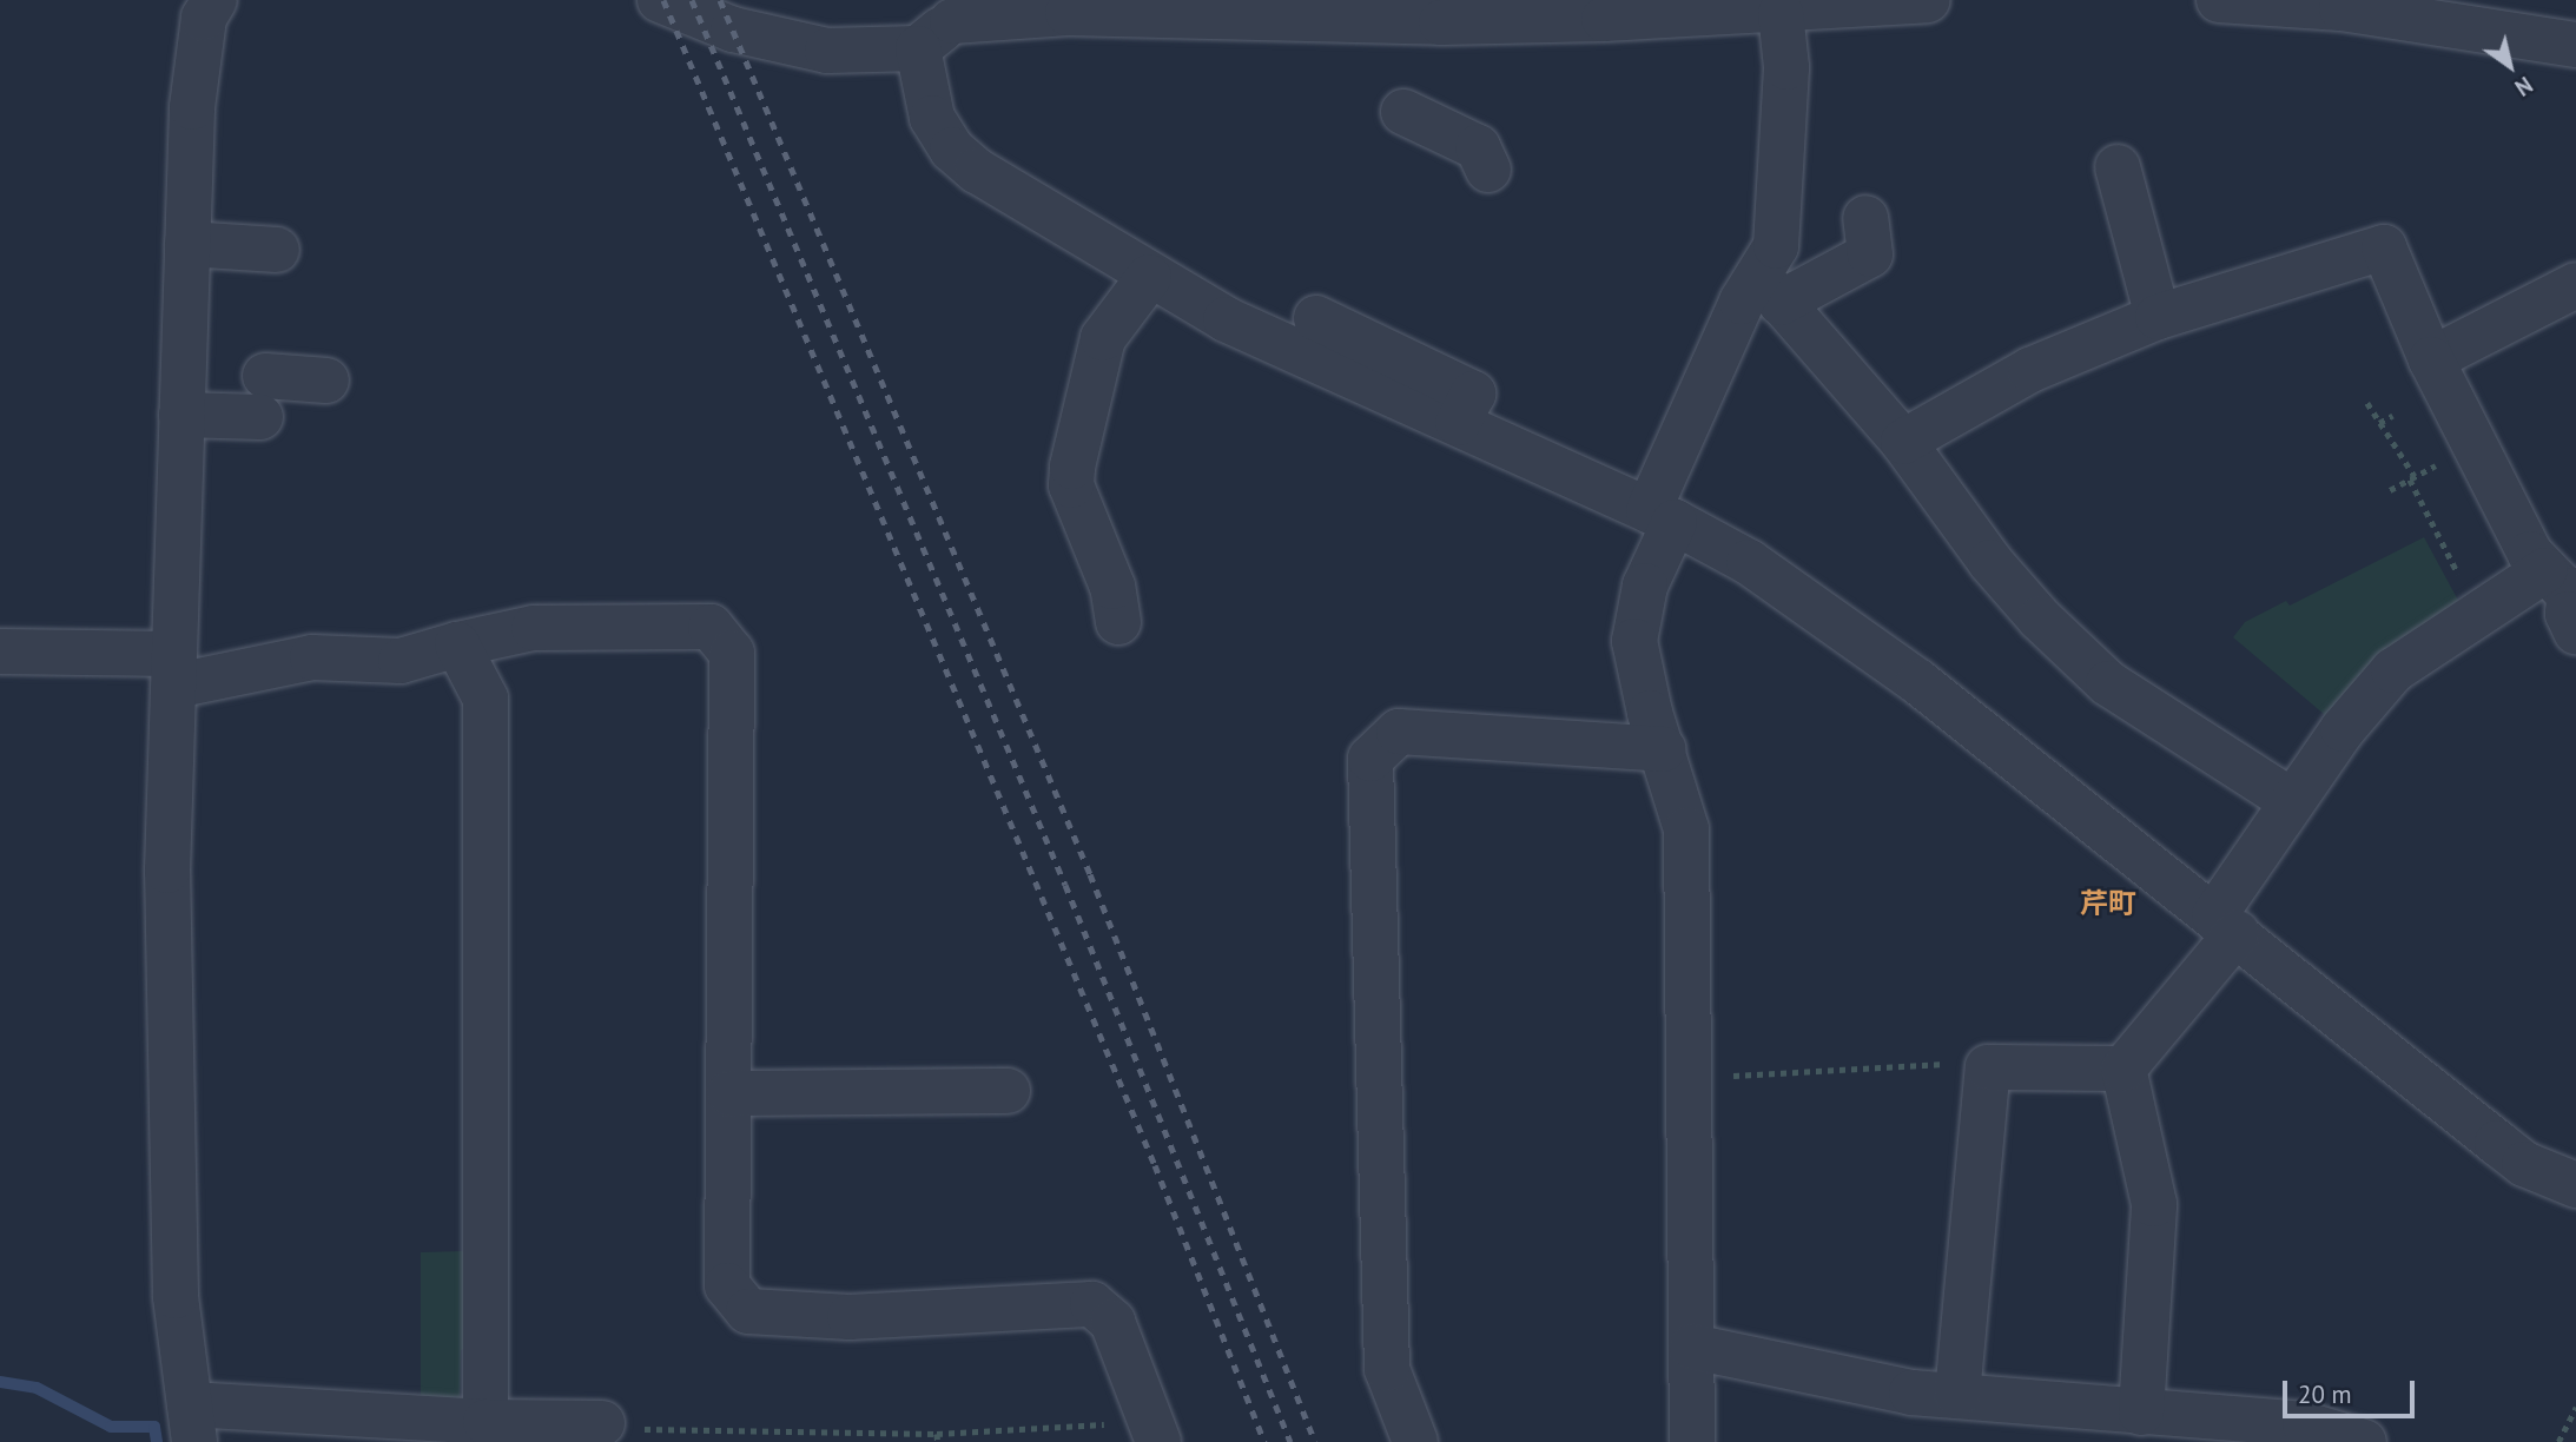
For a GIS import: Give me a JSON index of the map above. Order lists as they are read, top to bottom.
{
  "districts": ["芹町"],
  "scale_bar": "20 m",
  "north": "bottom right"
}
